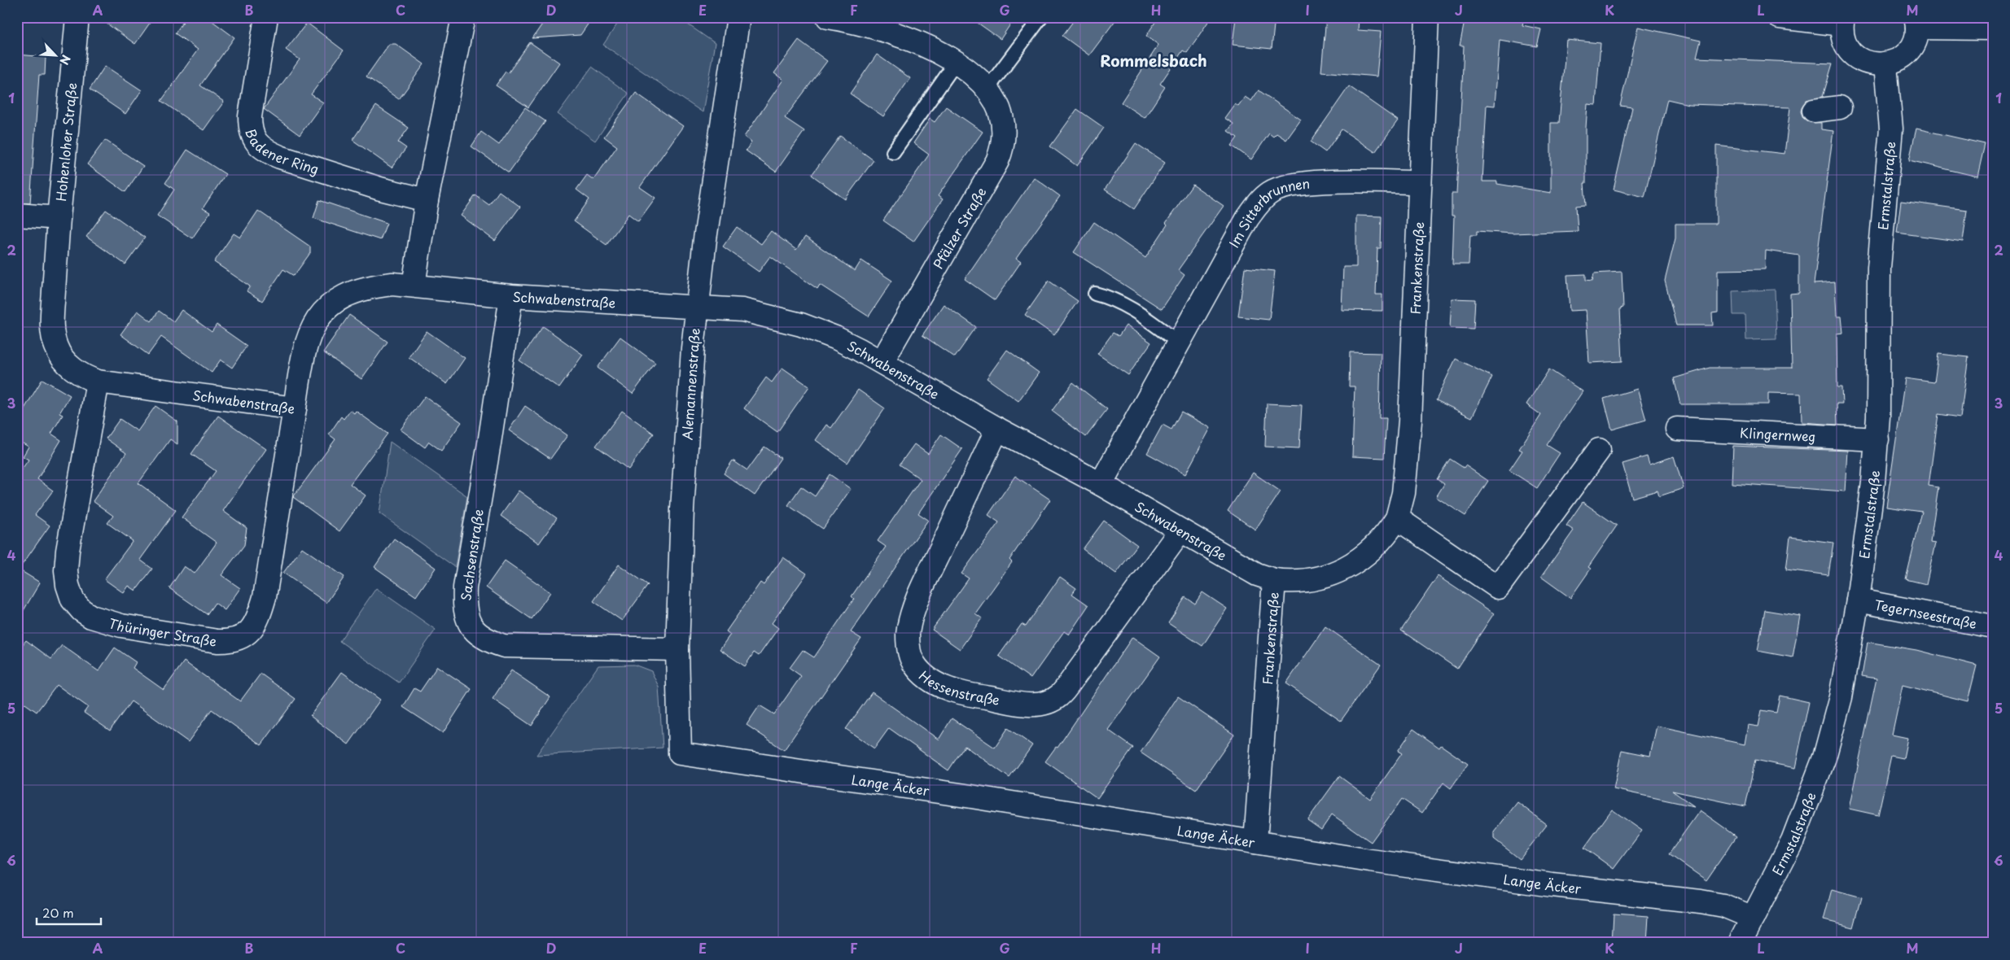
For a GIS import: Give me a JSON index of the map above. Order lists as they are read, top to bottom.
{
  "streets": {
    "street": [
      "Hohenloher Straße",
      "Badener Ring",
      "Ermstalstraße",
      "Im Sitterbrunnen",
      "Pfälzer Straße",
      "Frankenstraße",
      "Schwabenstraße",
      "Alemannenstraße",
      "Klingernweg",
      "Sachsenstraße",
      "Tegernseestraße",
      "Thüringer Straße",
      "Hessenstraße",
      "Lange Äcker"
    ]
  },
  "crossings": [
    ["Hohenloher Straße", "Schwabenstraße"],
    ["Ermstalstraße", "Klingernweg"],
    ["Ermstalstraße", "Tegernseestraße"],
    ["Ermstalstraße", "Lange Äcker"],
    ["Im Sitterbrunnen", "Frankenstraße"],
    ["Im Sitterbrunnen", "Schwabenstraße"],
    ["Pfälzer Straße", "Schwabenstraße"],
    ["Frankenstraße", "Schwabenstraße"],
    ["Frankenstraße", "Lange Äcker"],
    ["Schwabenstraße", "Alemannenstraße"],
    ["Schwabenstraße", "Sachsenstraße"],
    ["Schwabenstraße", "Thüringer Straße"],
    ["Schwabenstraße", "Hessenstraße"],
    ["Alemannenstraße", "Sachsenstraße"],
    ["Alemannenstraße", "Lange Äcker"]
  ],
  "districts": ["Rommelsbach"],
  "scale_bar": "20 m",
  "north": "bottom right",
  "grid": {
    "columns": [
      "A",
      "B",
      "C",
      "D",
      "E",
      "F",
      "G",
      "H",
      "I",
      "J",
      "K",
      "L",
      "M"
    ],
    "rows": [
      "1",
      "2",
      "3",
      "4",
      "5",
      "6"
    ]
  }
}
